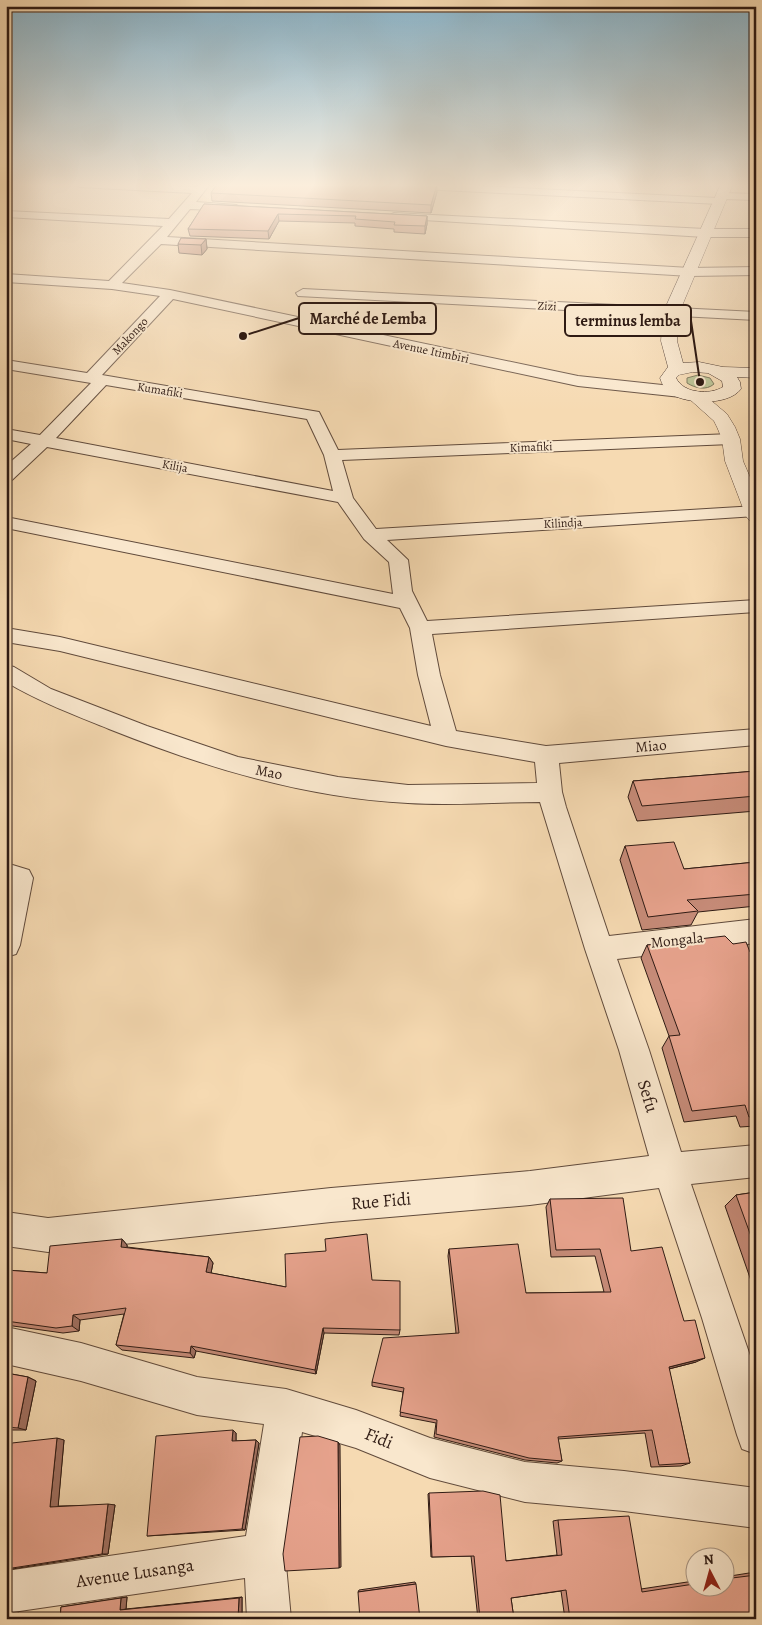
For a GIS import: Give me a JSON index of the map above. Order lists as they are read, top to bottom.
{
  "streets": {
    "street": [
      "Zizi",
      "Makongo",
      "Avenue Itimbiri",
      "Kumafiki",
      "Kimafiki",
      "Kilija",
      "Kilindja",
      "Miao",
      "Mao",
      "Mongala",
      "Sefu",
      "Rue Fidi",
      "Fidi",
      "Avenue Lusanga"
    ]
  },
  "crossings": [
    ["Makongo", "Avenue Itimbiri"],
    ["Makongo", "Kumafiki"],
    ["Makongo", "Kilija"],
    ["Kumafiki", "Kimafiki"],
    ["Miao", "Sefu"],
    ["Mao", "Sefu"],
    ["Mongala", "Sefu"],
    ["Sefu", "Rue Fidi"]
  ],
  "places": ["Marché de Lemba", "terminus lemba"],
  "north": "top"
}
